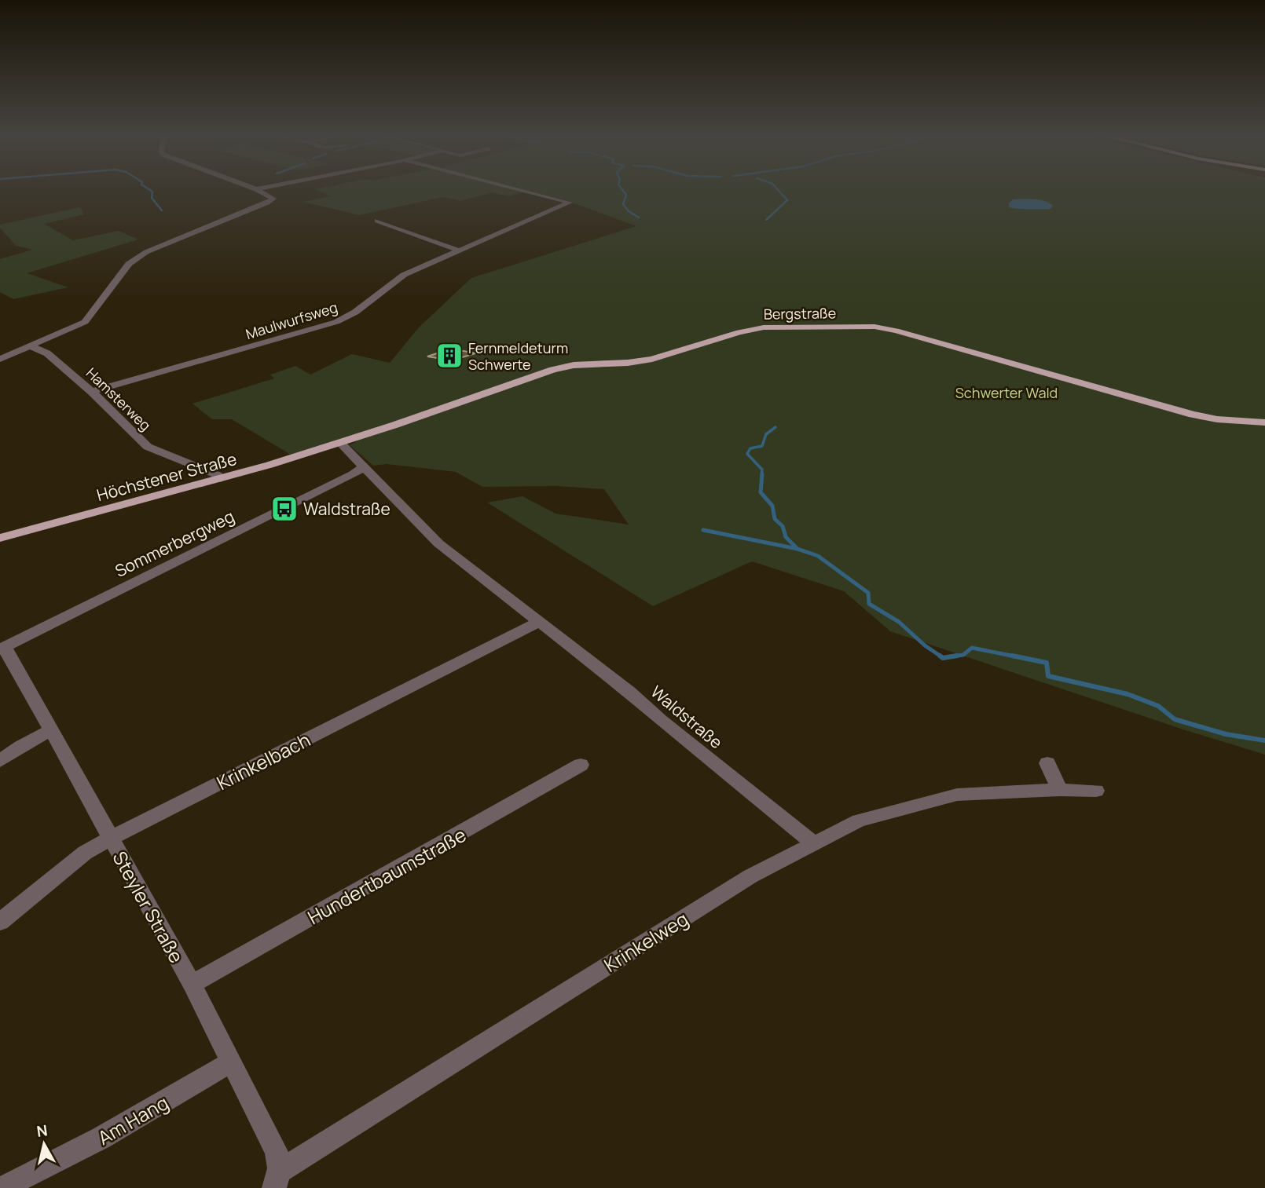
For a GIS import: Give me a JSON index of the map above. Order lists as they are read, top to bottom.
{
  "streets": {
    "main road": ["Bergstraße", "Höchstener Straße"],
    "street": [
      "Maulwurfsweg",
      "Hamsterweg",
      "Sommerbergweg",
      "Waldstraße",
      "Krinkelbach",
      "Hundertbaumstraße",
      "Steyler Straße",
      "Krinkelweg",
      "Am Hang"
    ]
  },
  "crossings": [
    ["Bergstraße", "Höchstener Straße"],
    ["Bergstraße", "Waldstraße"],
    ["Maulwurfsweg", "Hamsterweg"],
    ["Hamsterweg", "Höchstener Straße"],
    ["Höchstener Straße", "Waldstraße"],
    ["Sommerbergweg", "Waldstraße"],
    ["Sommerbergweg", "Steyler Straße"],
    ["Waldstraße", "Krinkelbach"],
    ["Waldstraße", "Krinkelweg"],
    ["Krinkelbach", "Steyler Straße"],
    ["Hundertbaumstraße", "Steyler Straße"],
    ["Steyler Straße", "Krinkelweg"],
    ["Steyler Straße", "Am Hang"]
  ],
  "parks": ["Schwerter Wald"],
  "places": {
    "building": ["Fernmeldeturm Schwerte"],
    "bus stop": ["Waldstraße"]
  },
  "north": "top"
}
